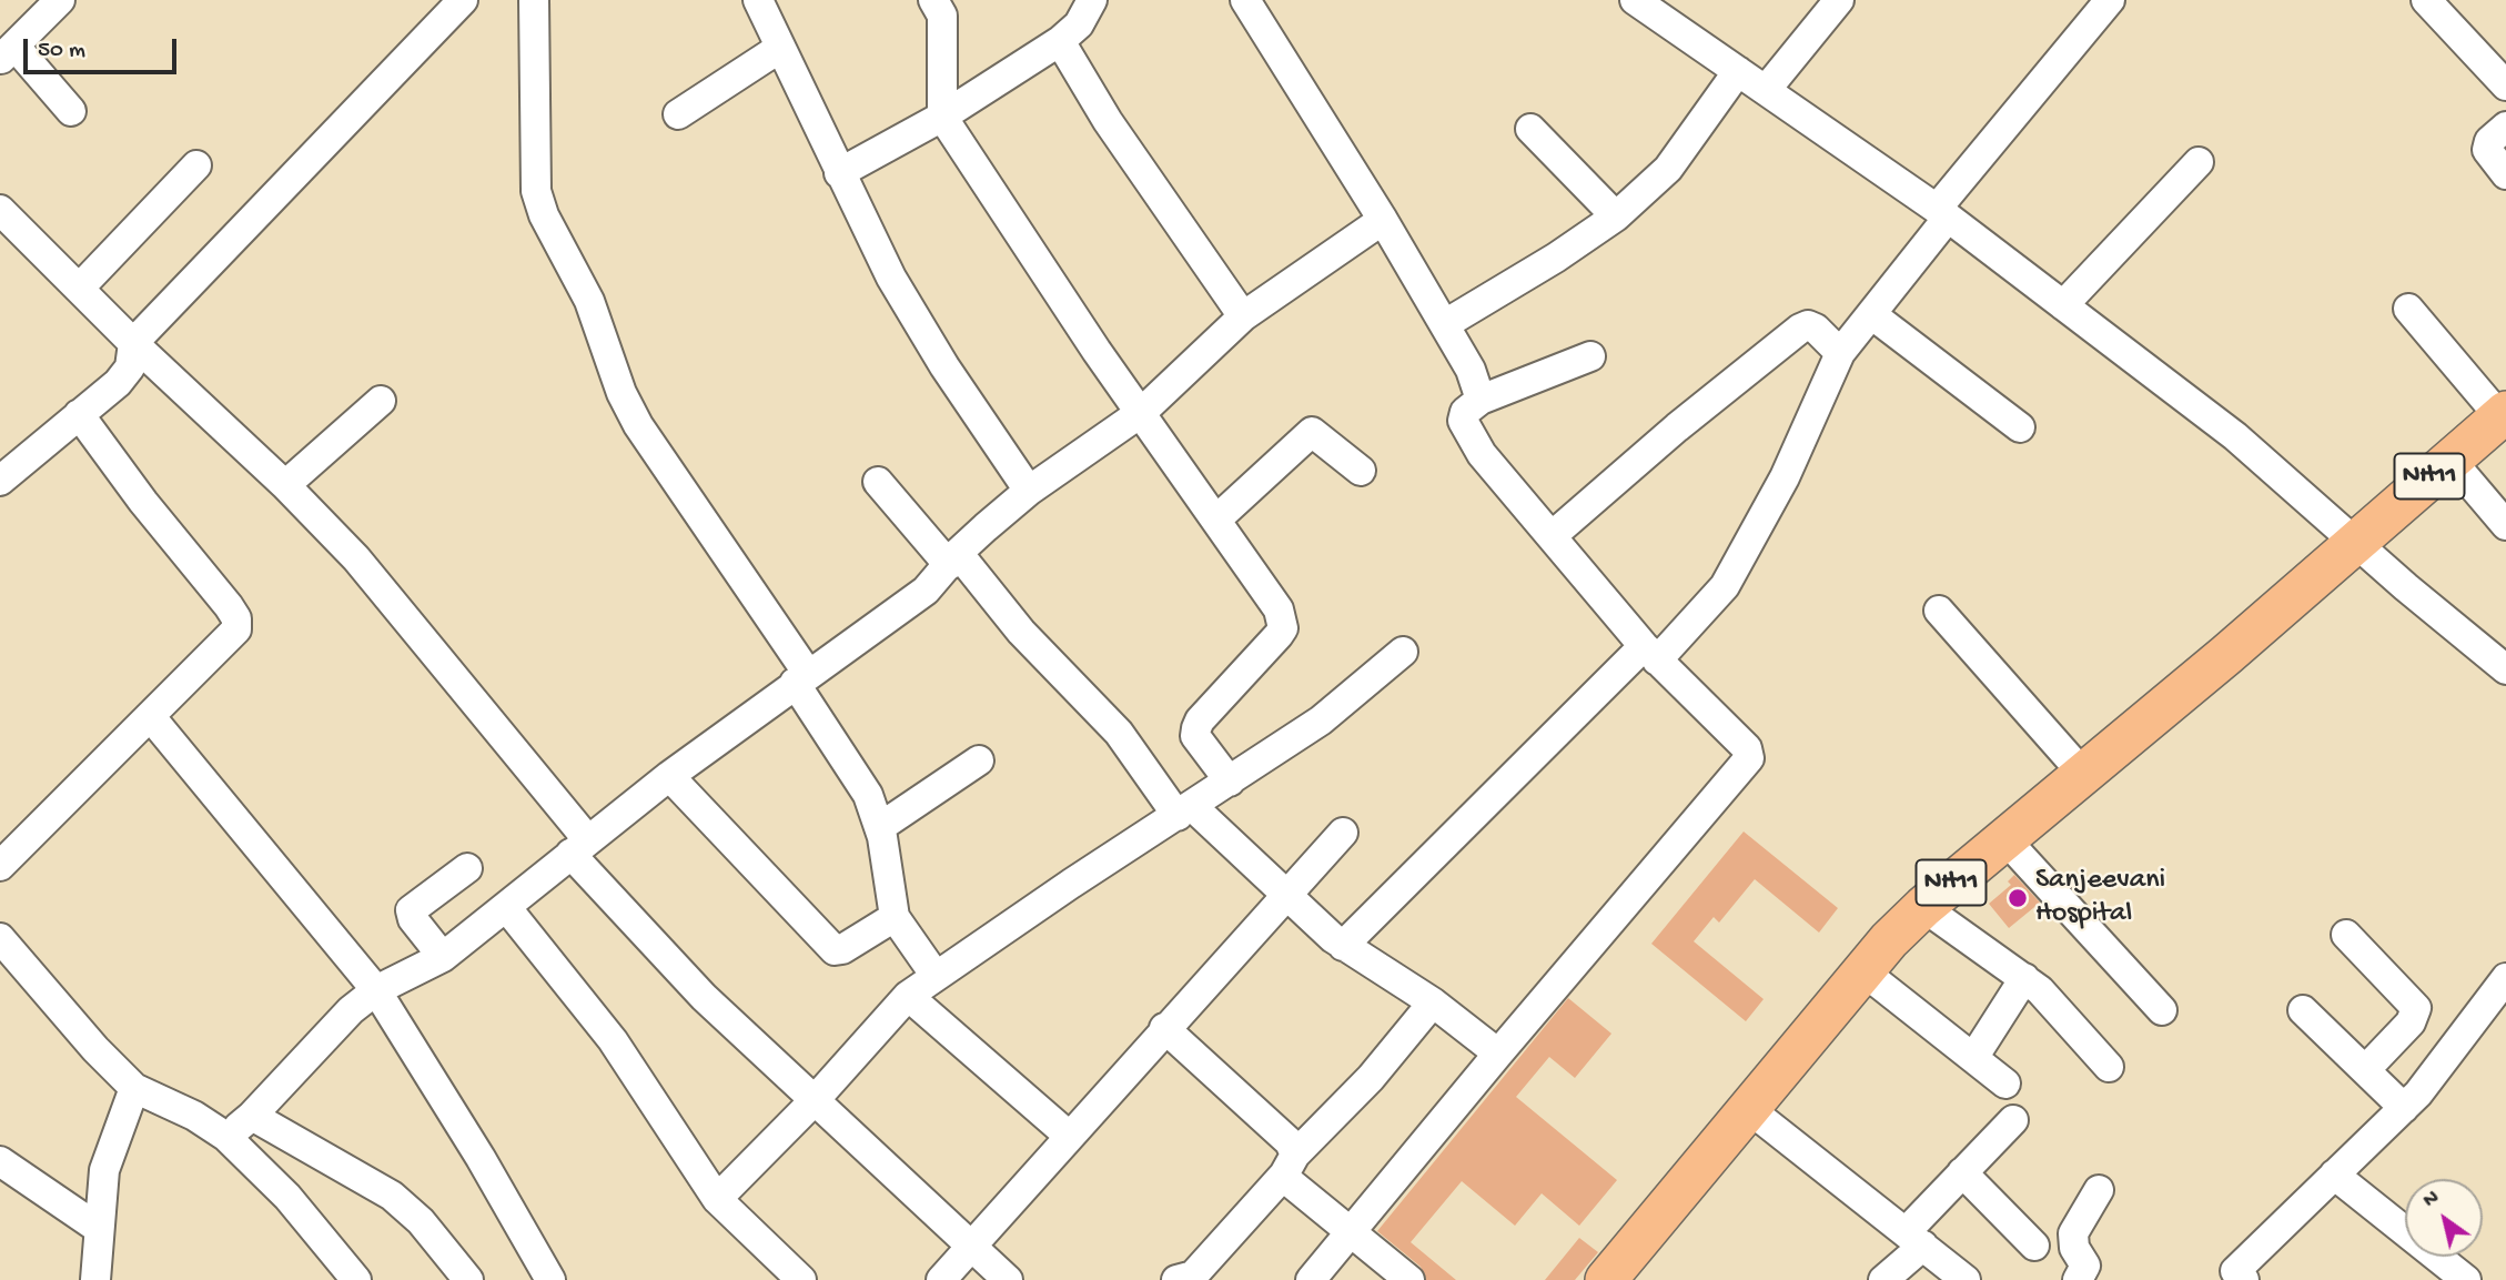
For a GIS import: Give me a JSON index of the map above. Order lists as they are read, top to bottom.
{
  "streets": {
    "highway": ["NH11"]
  },
  "places": ["Sanjeevani Hospital"],
  "scale_bar": "50 m",
  "north": "top left"
}
